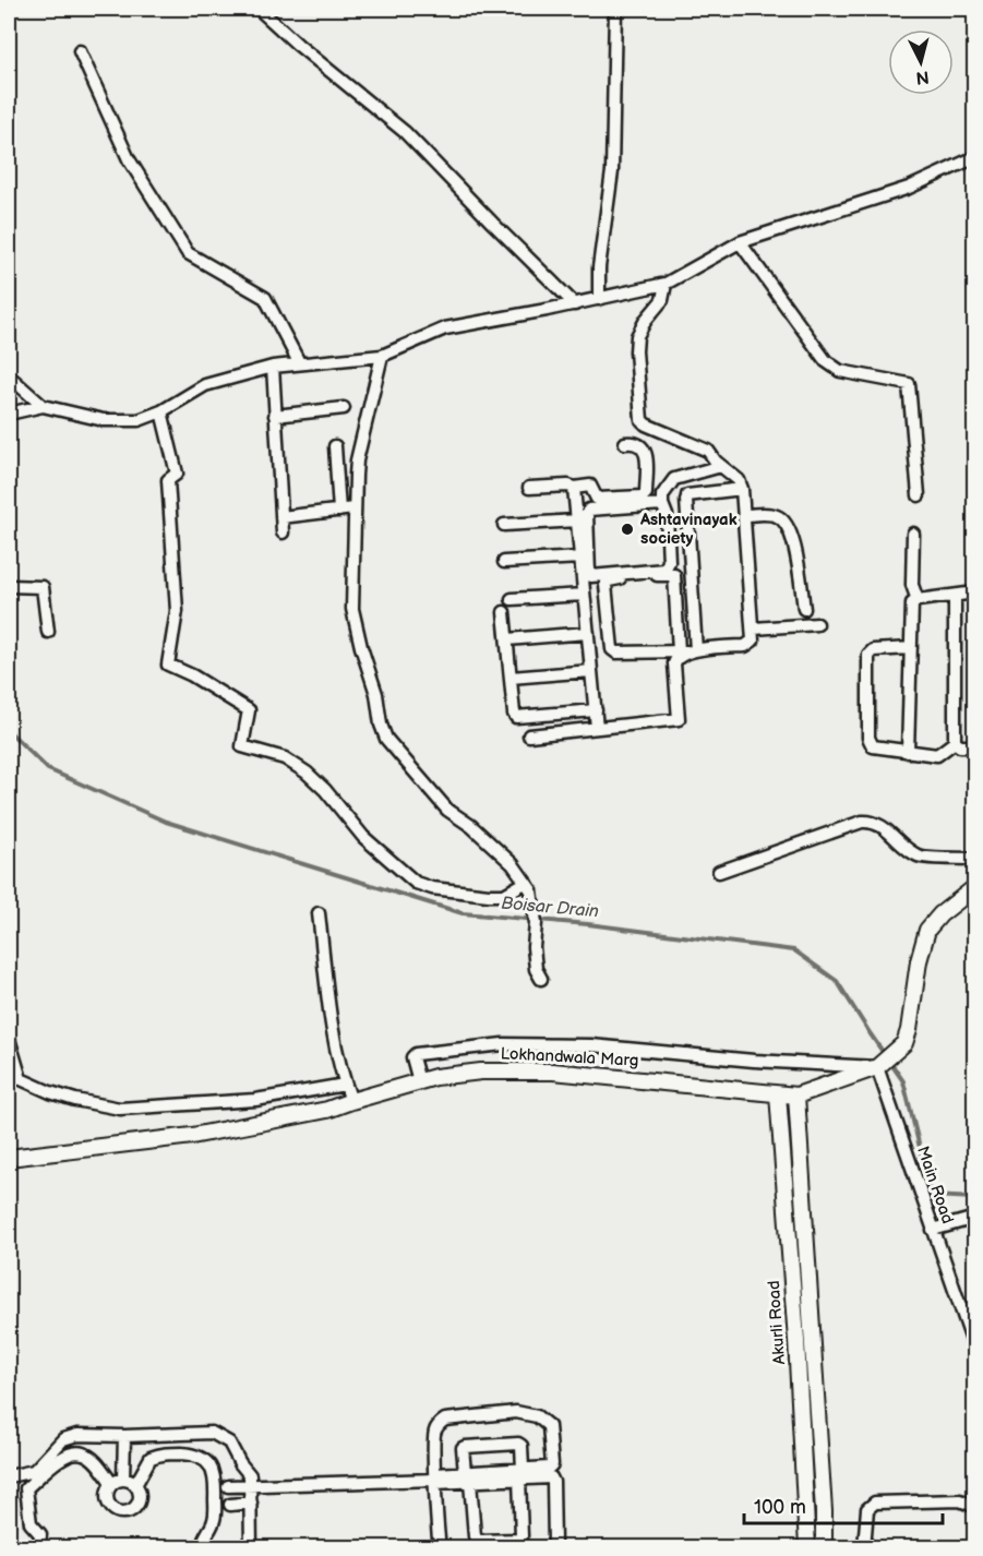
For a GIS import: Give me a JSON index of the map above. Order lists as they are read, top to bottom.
{
  "streets": {
    "street": ["Lokhandwala Marg", "Main Road", "Akurli Road"]
  },
  "crossings": [
    ["Lokhandwala Marg", "Main Road"],
    ["Lokhandwala Marg", "Akurli Road"]
  ],
  "water": ["Boisar Drain"],
  "places": ["Ashtavinayak society"],
  "scale_bar": "100 m",
  "north": "bottom"
}
